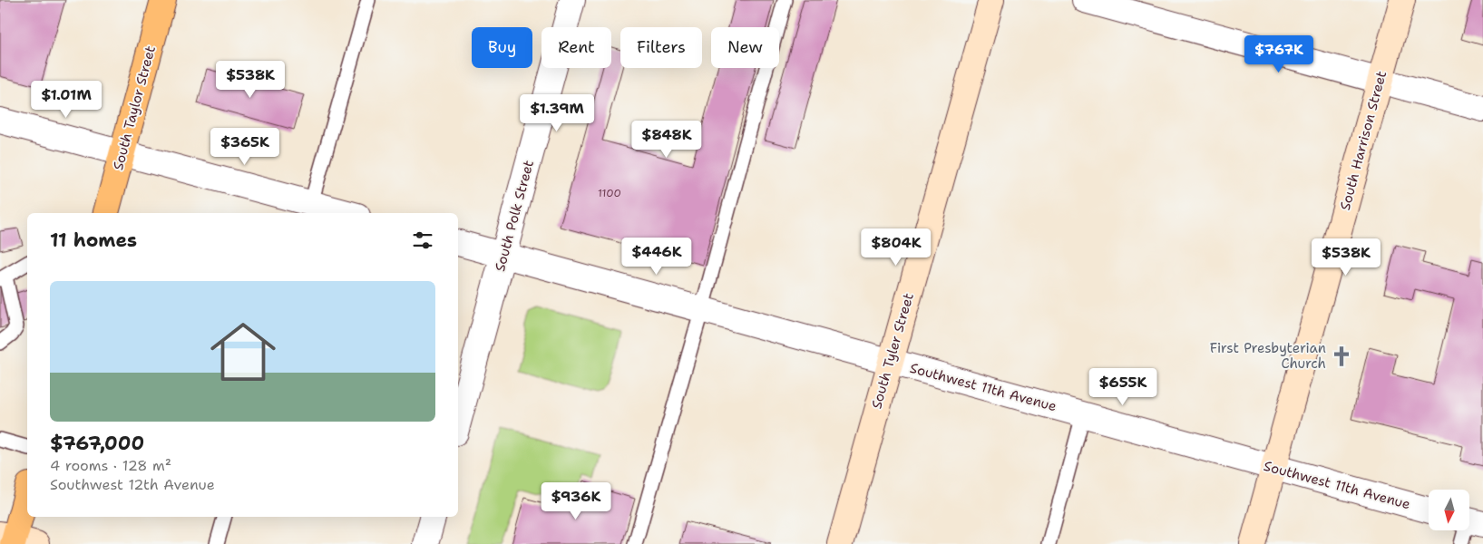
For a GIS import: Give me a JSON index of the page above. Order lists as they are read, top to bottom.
{
  "streets": {
    "main road": ["South Taylor Street", "South Harrison Street", "South Tyler Street"],
    "street": ["South Polk Street", "Southwest 11th Avenue"]
  },
  "crossings": [
    ["South Harrison Street", "Southwest 11th Avenue"],
    ["South Polk Street", "Southwest 11th Avenue"],
    ["South Tyler Street", "Southwest 11th Avenue"]
  ],
  "places": {
    "church": ["First Presbyterian Church"]
  },
  "house_numbers": ["1100"],
  "north": "bottom",
  "page": {
    "chip": [
      "Buy",
      "Rent",
      "Filters",
      "New"
    ],
    "price": [
      "$767K",
      "$538K",
      "$1.01M",
      "$1.39M",
      "$848K",
      "$365K",
      "$804K",
      "$446K",
      "$538K",
      "$655K",
      "$936K"
    ],
    "heading": "11 homes",
    "list": [
      {
        "name": "$767,000",
        "note": "4 rooms · 128 m² · Southwest 12th Avenue"
      }
    ]
  }
}
